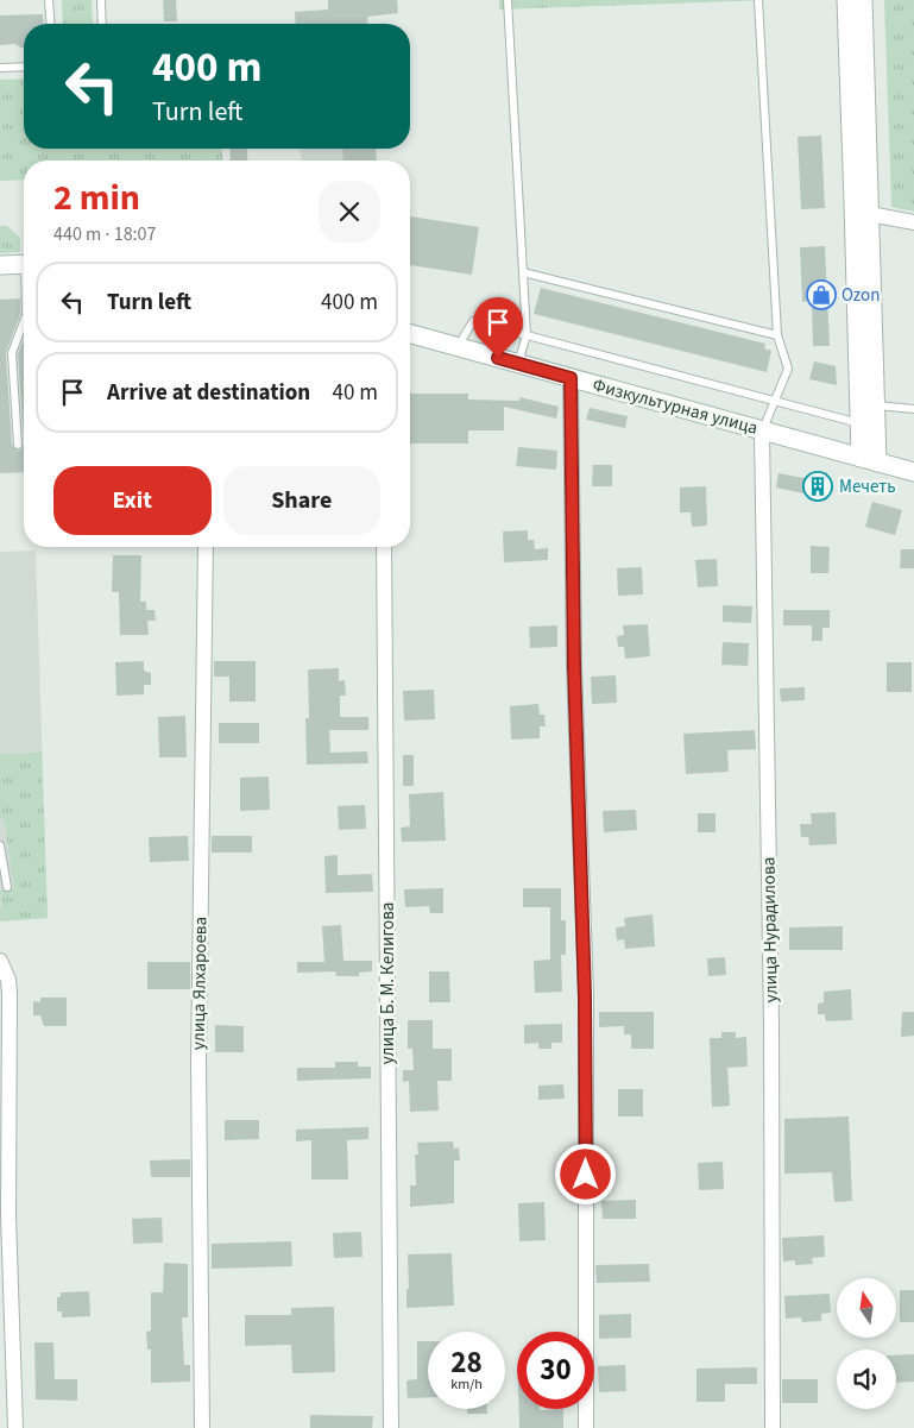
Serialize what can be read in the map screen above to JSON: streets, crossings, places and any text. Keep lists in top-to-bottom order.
{
  "streets": {
    "street": [
      "Физкультурная улица",
      "улица Нурадилова",
      "улица Ялхароева",
      "улица Б. М. Келигова"
    ]
  },
  "crossings": [
    ["Физкультурная улица", "улица Нурадилова"]
  ],
  "places": {
    "shop": ["Ozon"],
    "building": ["Мечеть"]
  },
  "north": "top",
  "page": {
    "turn": ["400 m", "Turn left"],
    "heading": ["2 min", "440 m · 18:07"],
    "list": [
      {
        "name": "Turn left",
        "value": "400 m"
      },
      {
        "name": "Arrive at destination",
        "value": "40 m"
      }
    ],
    "buttons": ["Exit", "Share"],
    "speed": "28 km/h",
    "limit": "30"
  }
}
